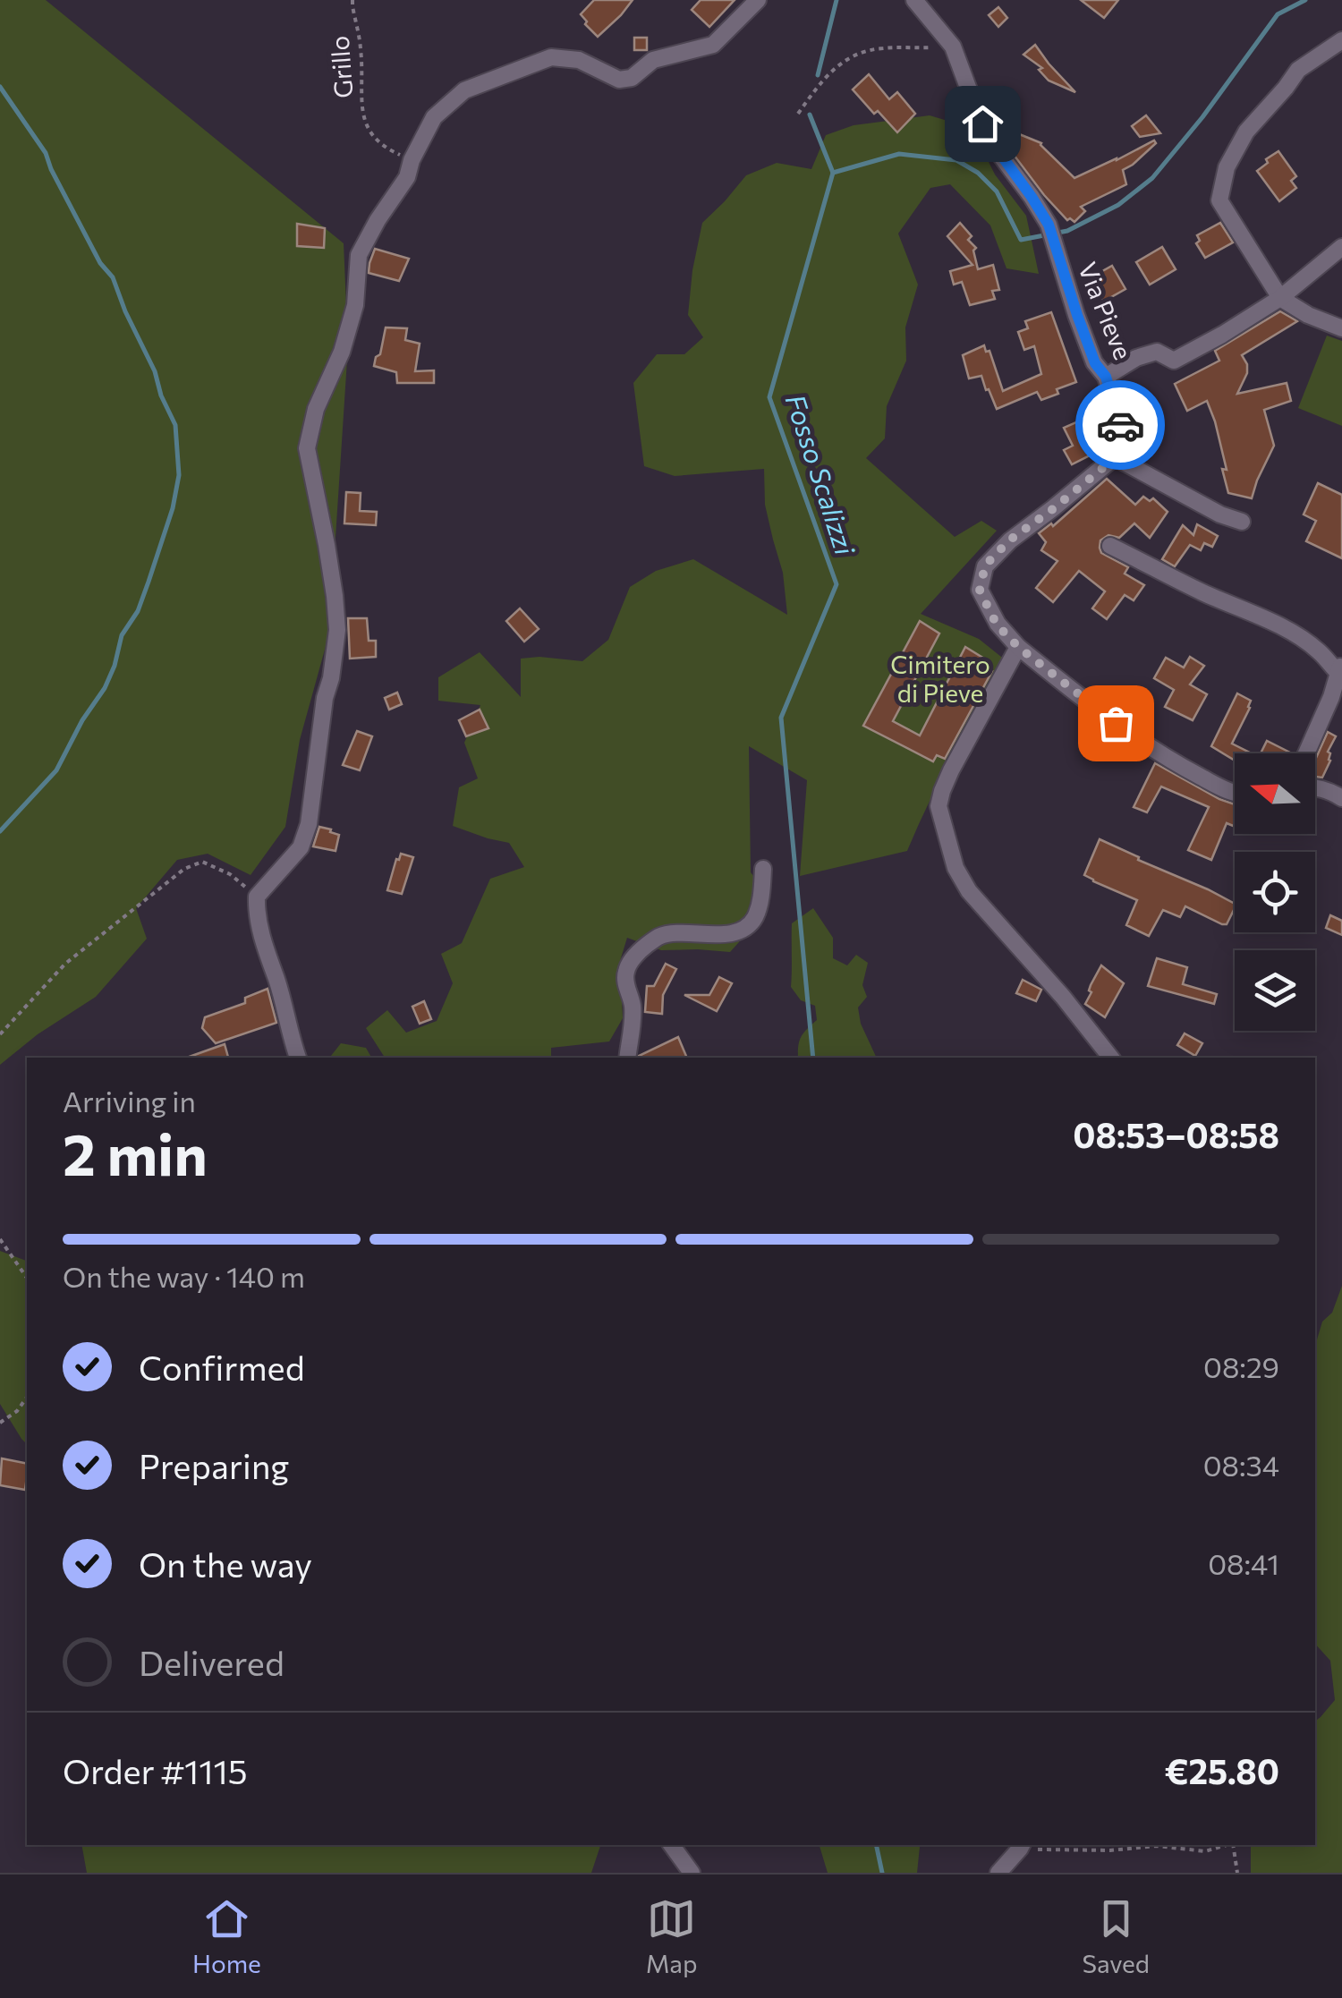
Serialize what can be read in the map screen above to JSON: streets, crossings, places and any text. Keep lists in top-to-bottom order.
{
  "streets": {
    "street": ["Via Pieve"],
    "path": ["Grillo"]
  },
  "water": ["Fosso Scalizzi"],
  "parks": ["Cimitero di Pieve"],
  "north": "left",
  "page": {
    "heading": ["2 min", "Arriving in", "08:53–08:58"],
    "panel": ["Order #1115", "€25.80"],
    "bar": "On the way · 140 m",
    "list": [
      ["Confirmed", "08:29"],
      ["Preparing", "08:34"],
      ["On the way", "08:41"],
      "Delivered"
    ],
    "tabs": ["Home", "Map", "Saved"]
  }
}
